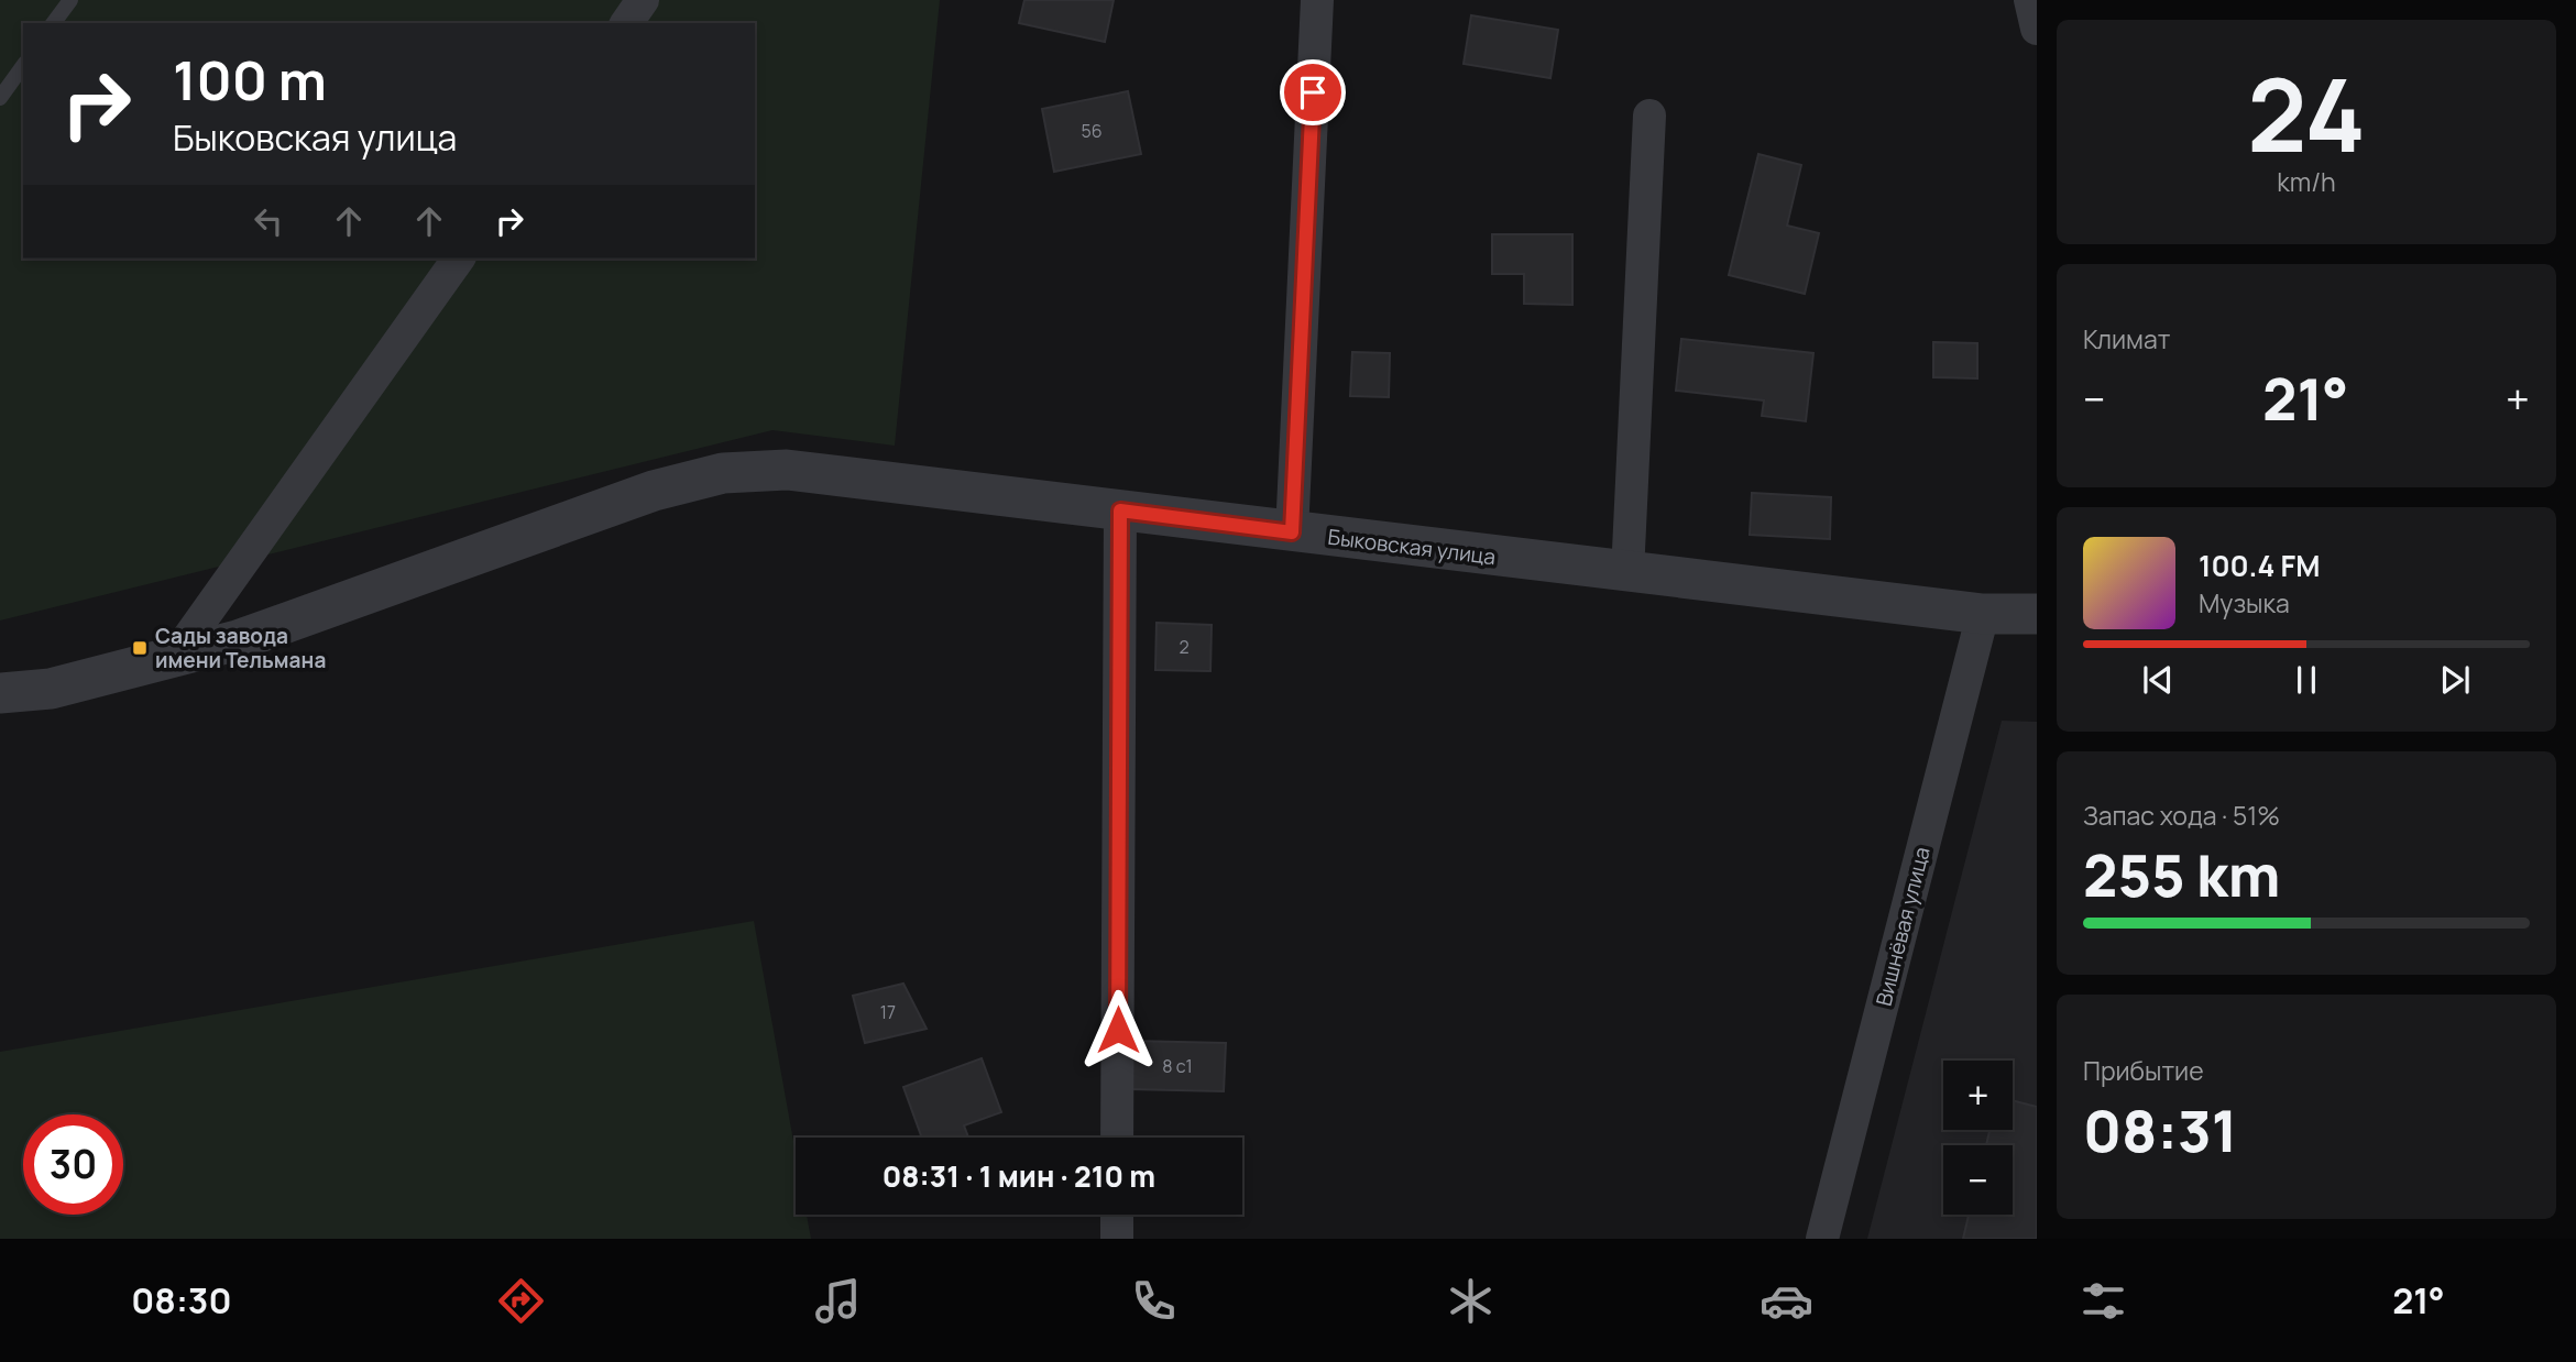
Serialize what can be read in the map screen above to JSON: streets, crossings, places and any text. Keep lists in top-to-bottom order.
{
  "streets": {
    "street": ["Быковская улица", "Вишнёвая улица"]
  },
  "crossings": [
    ["Быковская улица", "Вишнёвая улица"]
  ],
  "places": {
    "transit": ["Сады завода имени Тельмана"]
  },
  "house_numbers": [
    "56",
    "2",
    "17",
    "8 с1"
  ],
  "page": {
    "tile": [
      ["24", "km/h"],
      "Климат",
      ["Запас хода · 51%", "255 km"],
      ["Прибытие", "08:31"]
    ],
    "turn": ["100 m", "Быковская улица"],
    "heat": ["−", "21°", "+"],
    "song": ["100.4 FM", "Музыка"],
    "map_buttons": ["+", "−"],
    "limit": "30",
    "trip": "08:31 · 1 мин · 210 m",
    "tabs": ["08:30", "21°"]
  }
}
